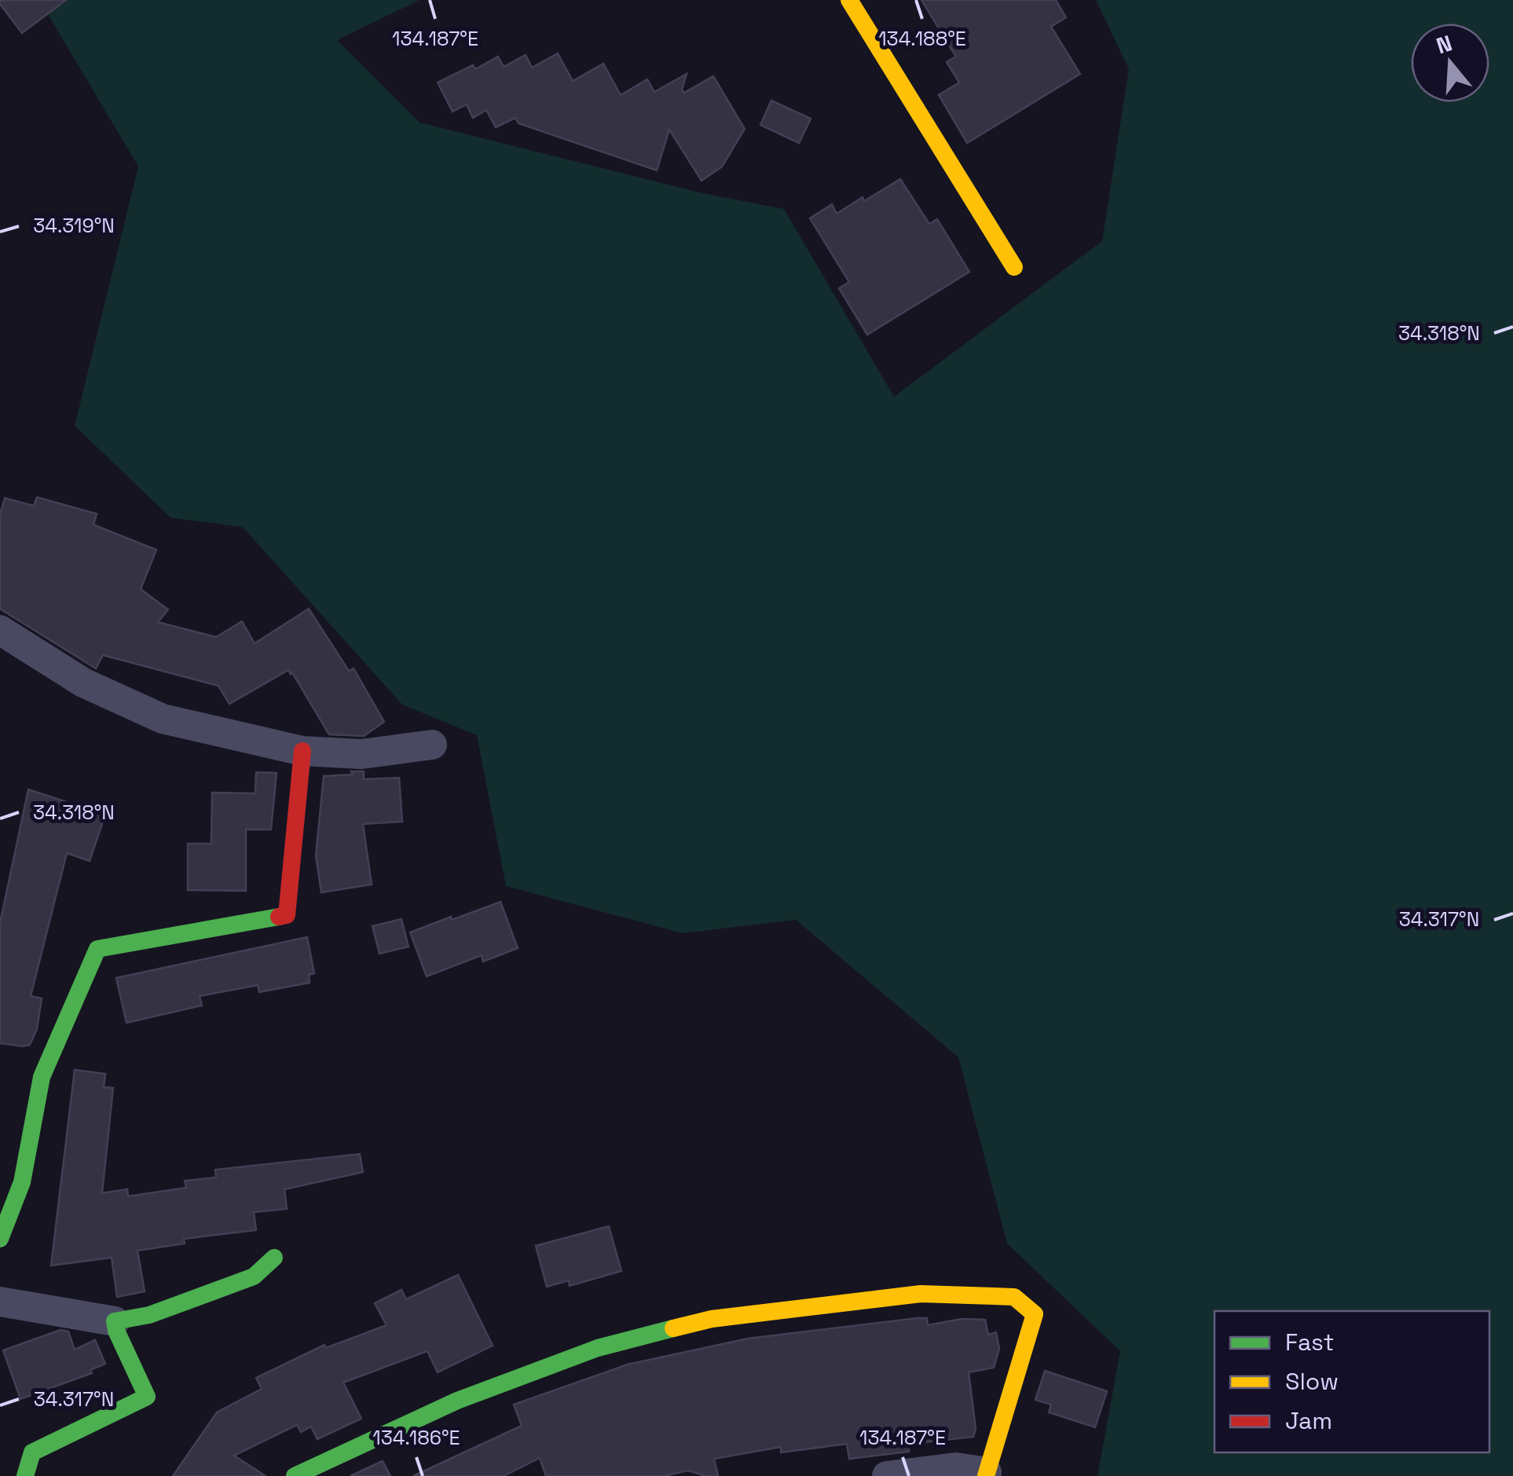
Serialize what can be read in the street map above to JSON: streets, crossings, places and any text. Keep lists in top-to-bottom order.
{
  "legend": ["Fast", "Slow", "Jam"],
  "north": "top",
  "coordinates": [
    "134.187°E",
    "134.188°E",
    "34.319°N",
    "34.318°N",
    "34.317°N",
    "134.186°E"
  ]
}
